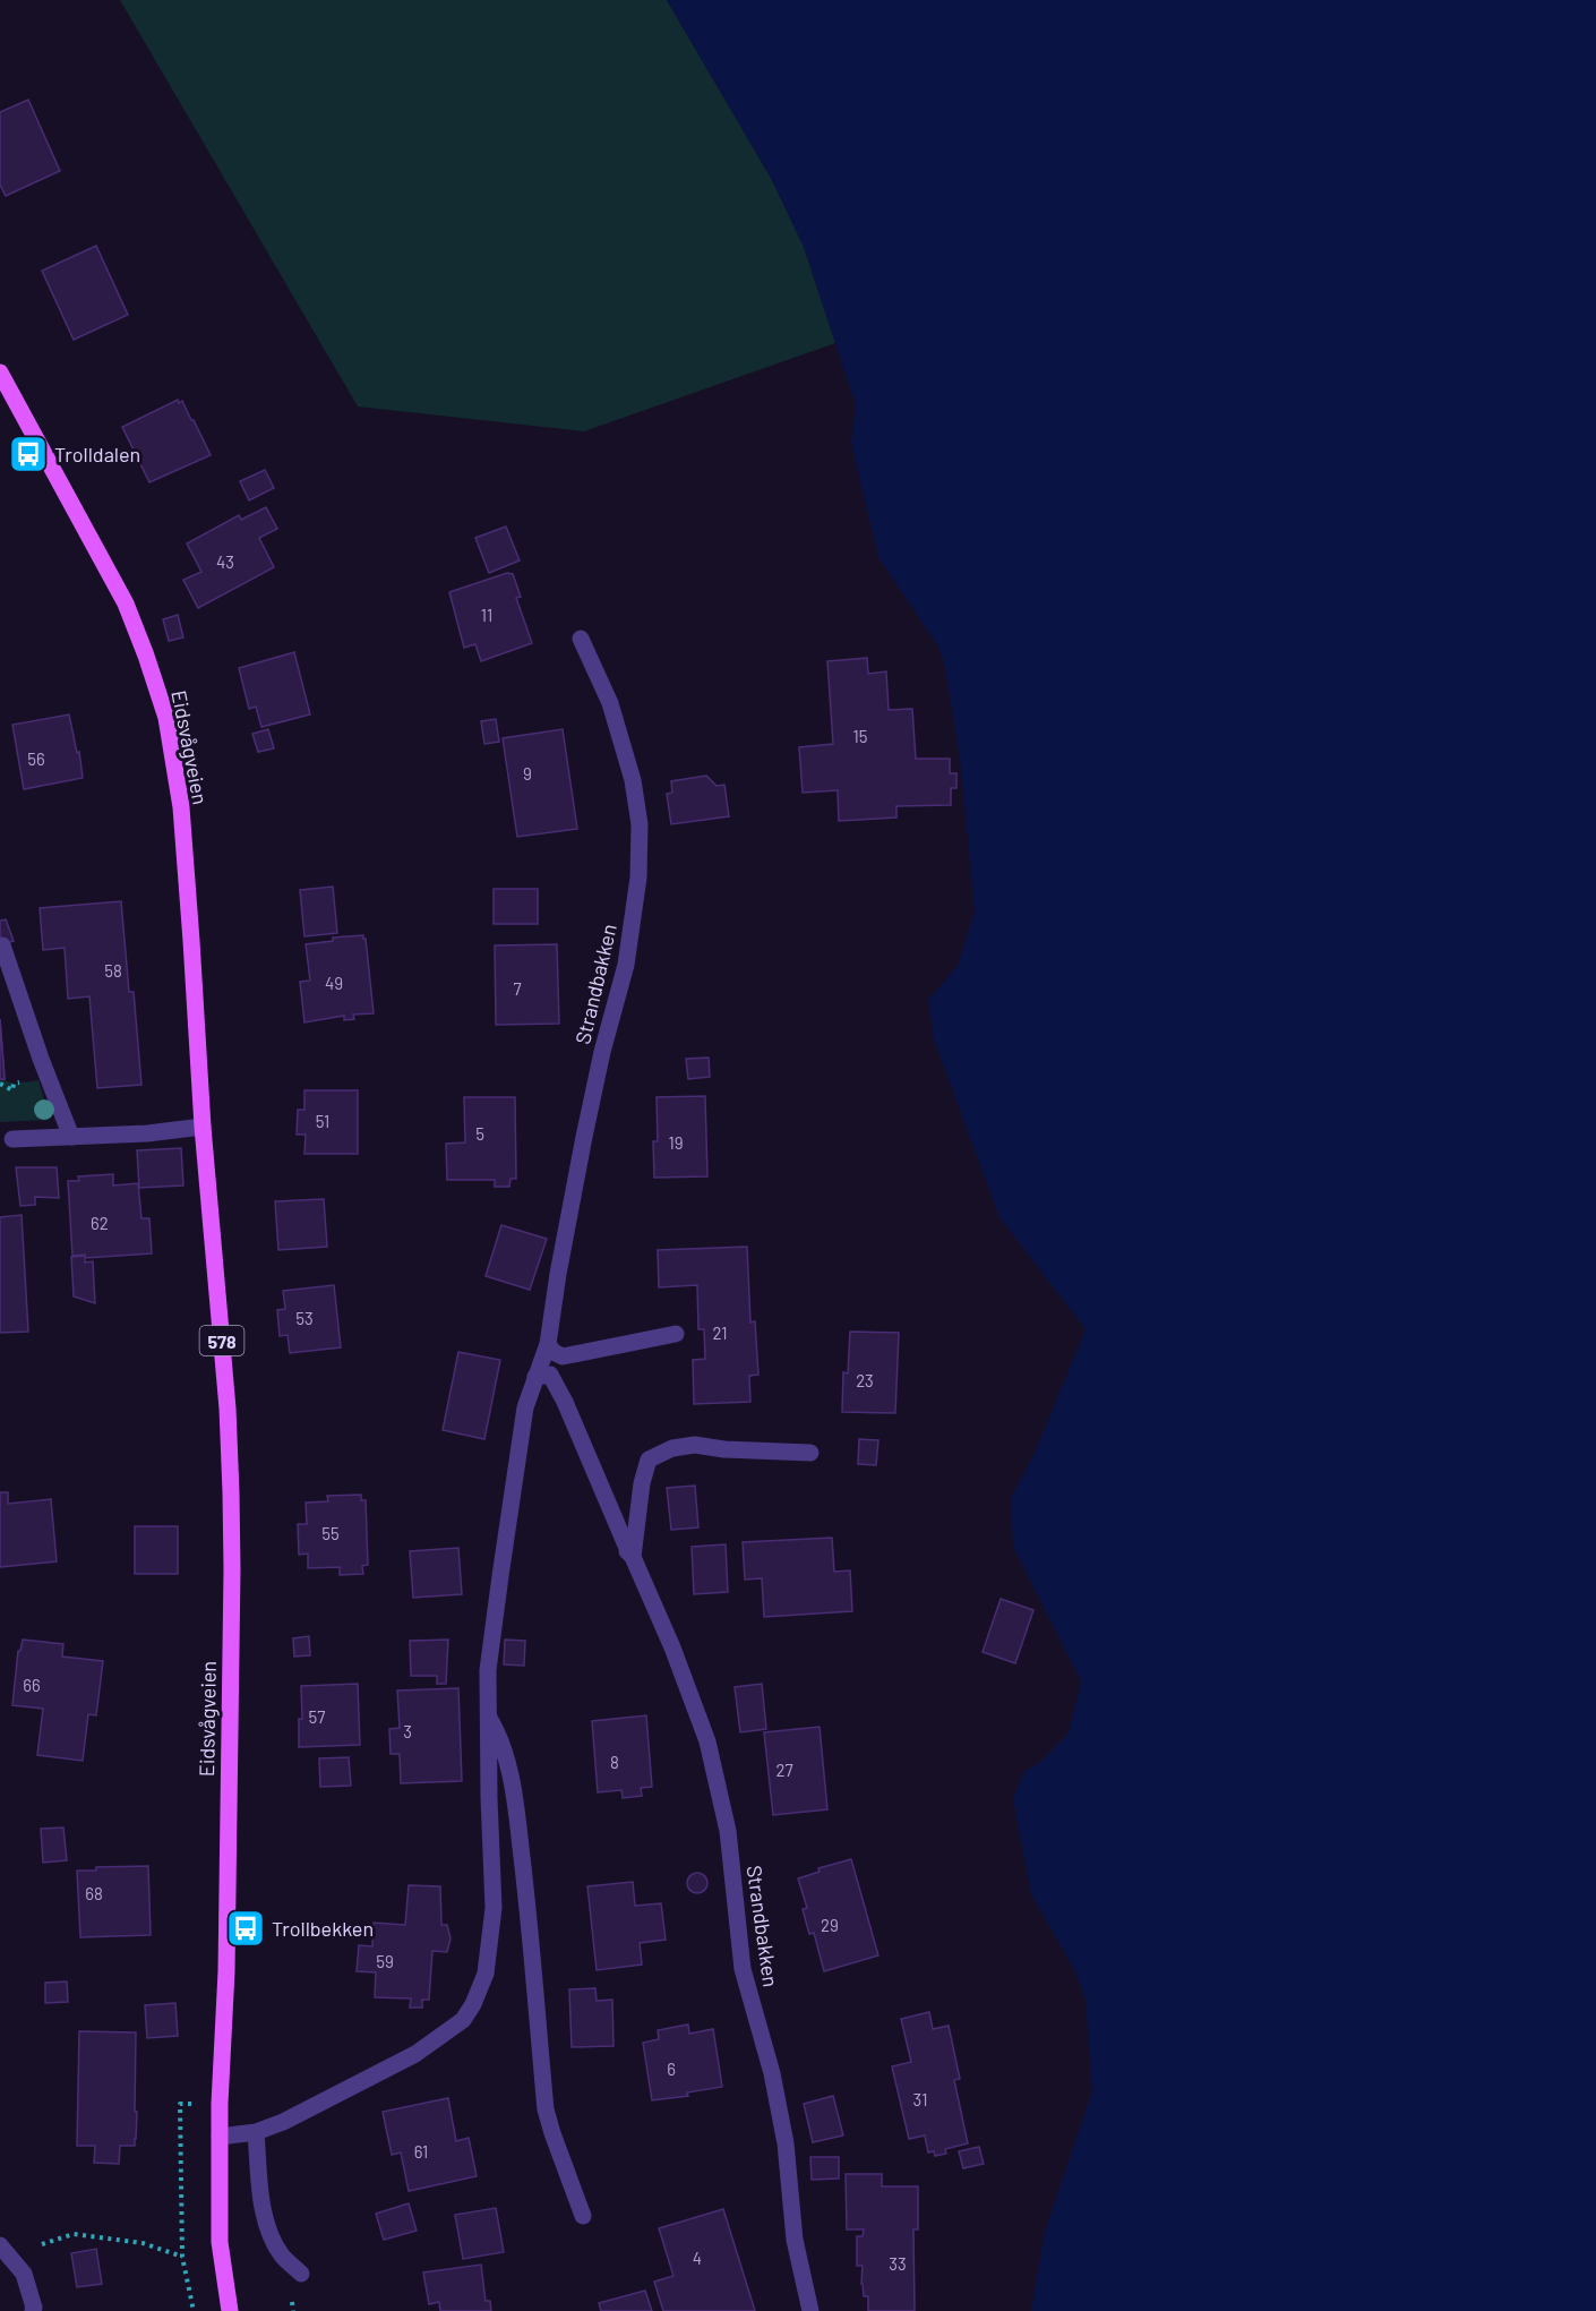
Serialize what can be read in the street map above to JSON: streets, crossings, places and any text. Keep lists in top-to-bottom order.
{
  "streets": {
    "main road": ["Eidsvågveien", "578"],
    "street": ["Strandbakken"]
  },
  "crossings": [
    ["Eidsvågveien", "Strandbakken"]
  ],
  "places": {
    "bus stop": ["Trolldalen", "Trollbekken"]
  },
  "house_numbers": [
    "43",
    "11",
    "15",
    "56",
    "9",
    "58",
    "49",
    "7",
    "51",
    "5",
    "19",
    "62",
    "53",
    "21",
    "23",
    "55",
    "66",
    "57",
    "3",
    "8",
    "27",
    "68",
    "29",
    "59",
    "6",
    "31",
    "61",
    "4",
    "33"
  ]
}
